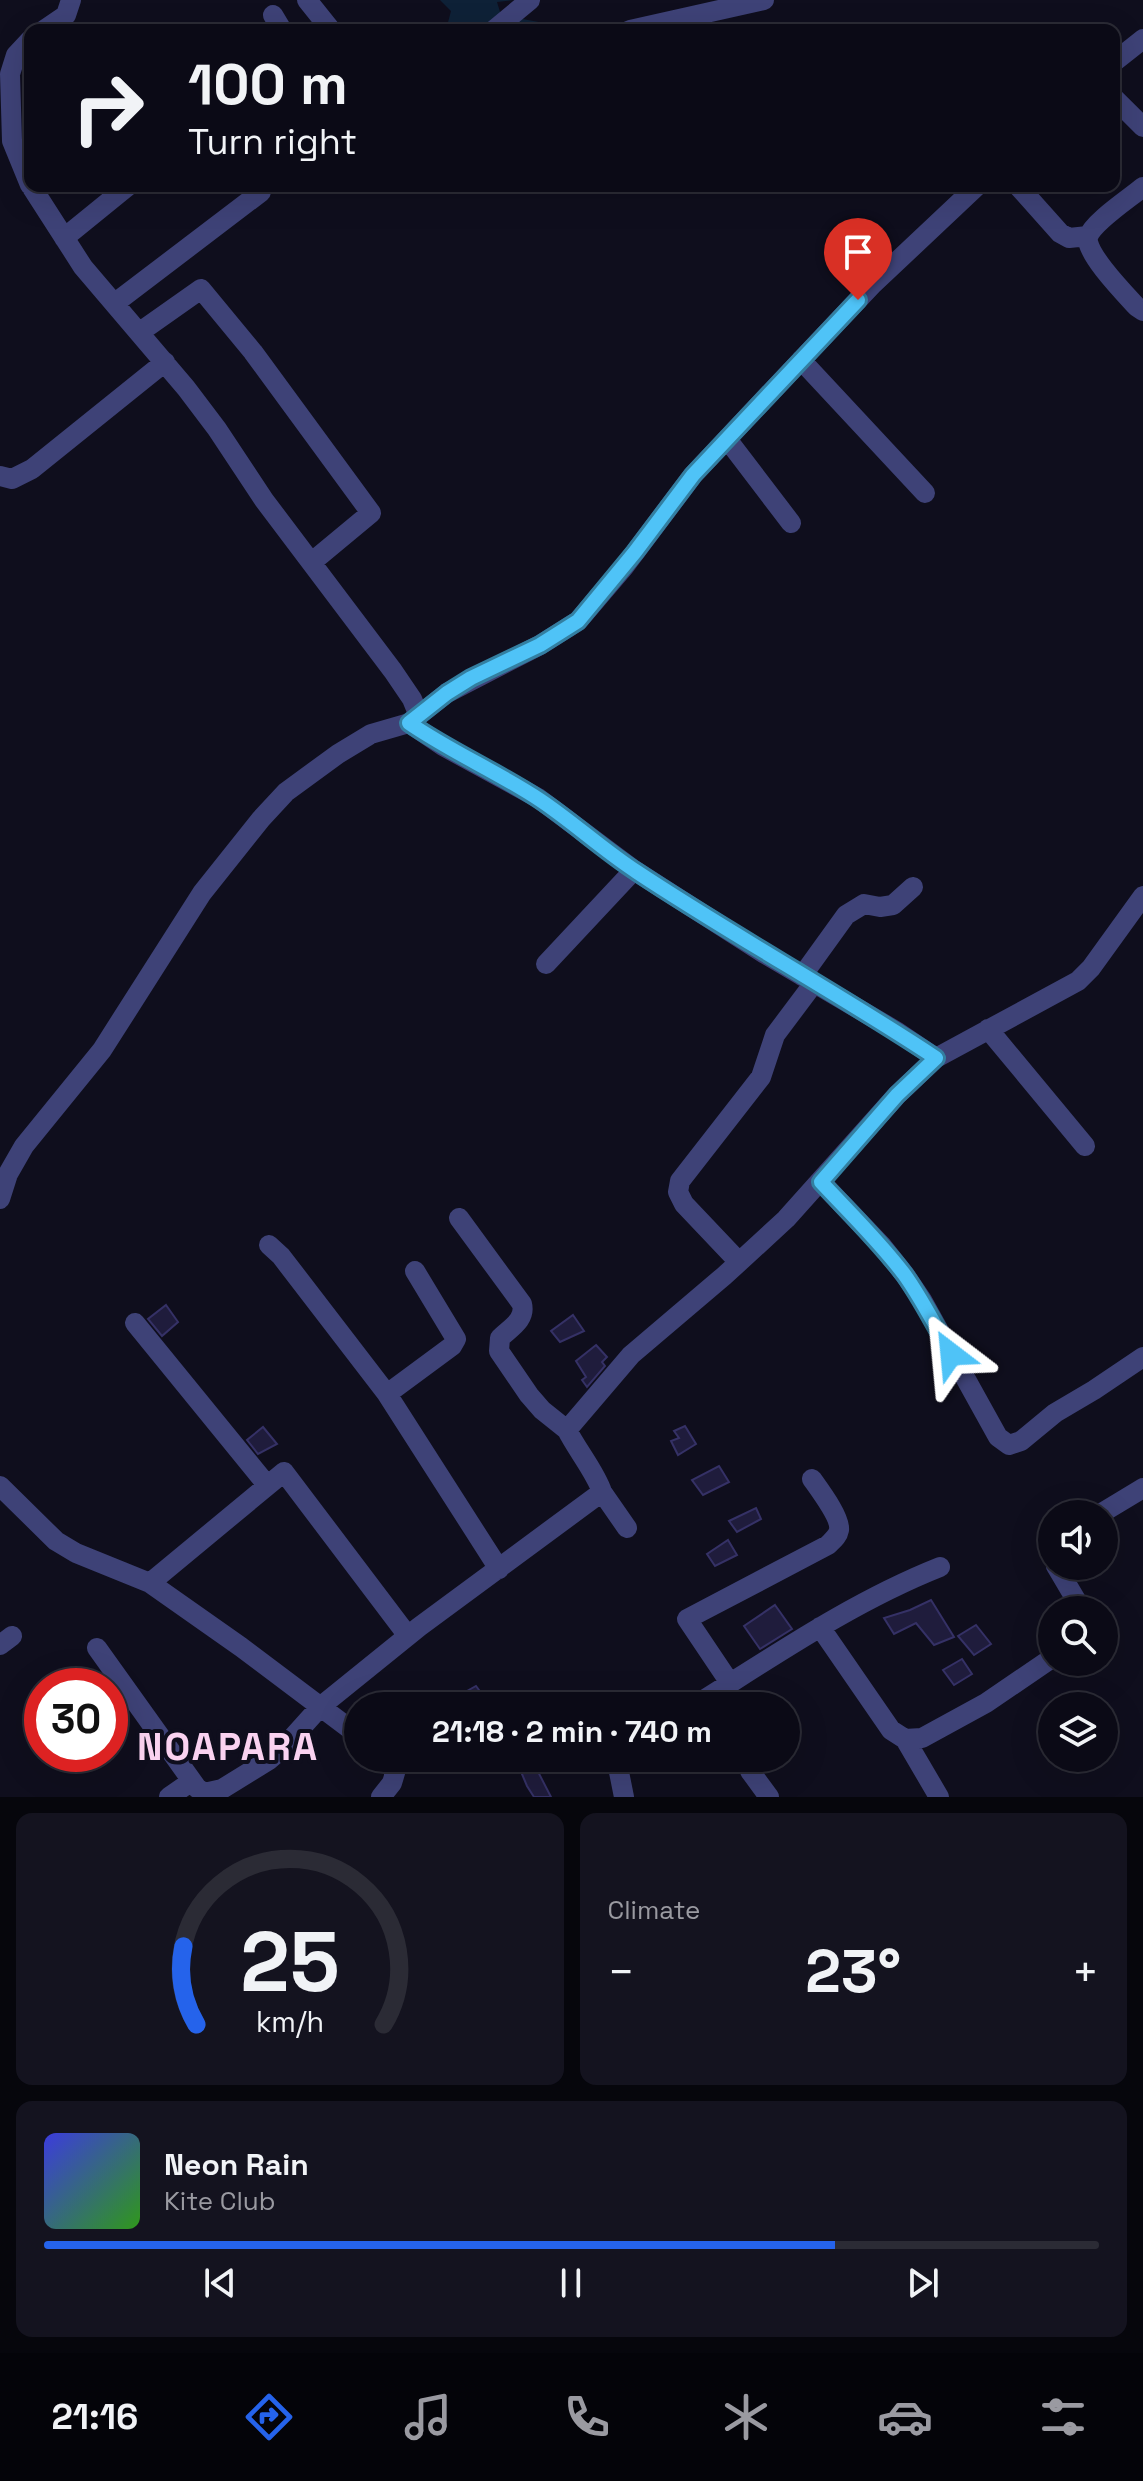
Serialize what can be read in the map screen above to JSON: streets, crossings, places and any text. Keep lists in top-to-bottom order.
{
  "districts": ["NOAPARA"],
  "page": {
    "turn": ["100 m", "Turn right"],
    "limit": "30",
    "trip": "21:18 · 2 min · 740 m",
    "tile": "Climate",
    "heat": ["−", "23°", "+"],
    "song": ["Neon Rain", "Kite Club"],
    "tabs": "21:16",
    "gauge": ["25", "km/h"]
  }
}
